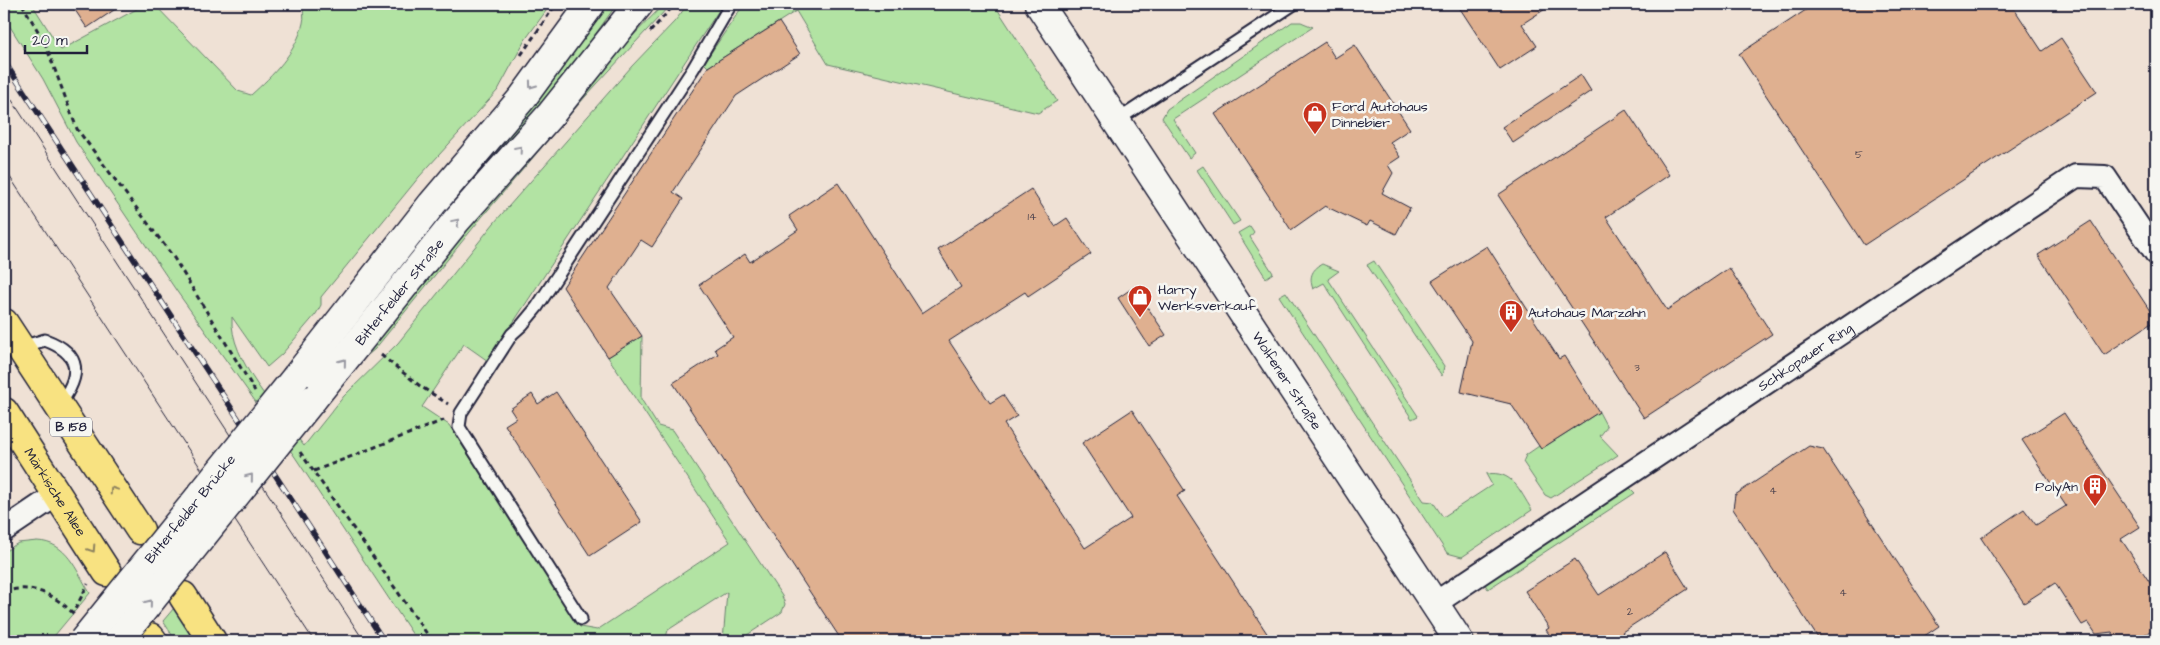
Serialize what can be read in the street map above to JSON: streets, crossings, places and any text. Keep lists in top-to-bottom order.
{
  "streets": {
    "main road": [
      "Bitterfelder Straße",
      "Wolfener Straße",
      "B 158",
      "Märkische Allee",
      "Bitterfelder Brücke"
    ],
    "street": ["Schkopauer Ring"]
  },
  "crossings": [
    ["Bitterfelder Straße", "Bitterfelder Brücke"],
    ["Schkopauer Ring", "Wolfener Straße"]
  ],
  "places": {
    "shop": ["Ford Autohaus Dinnebier", "Harry Werksverkauf"],
    "building": ["Autohaus Marzahn", "PolyAn"]
  },
  "house_numbers": [
    "5",
    "14",
    "3",
    "4",
    "4",
    "2"
  ],
  "scale_bar": "20 m"
}
